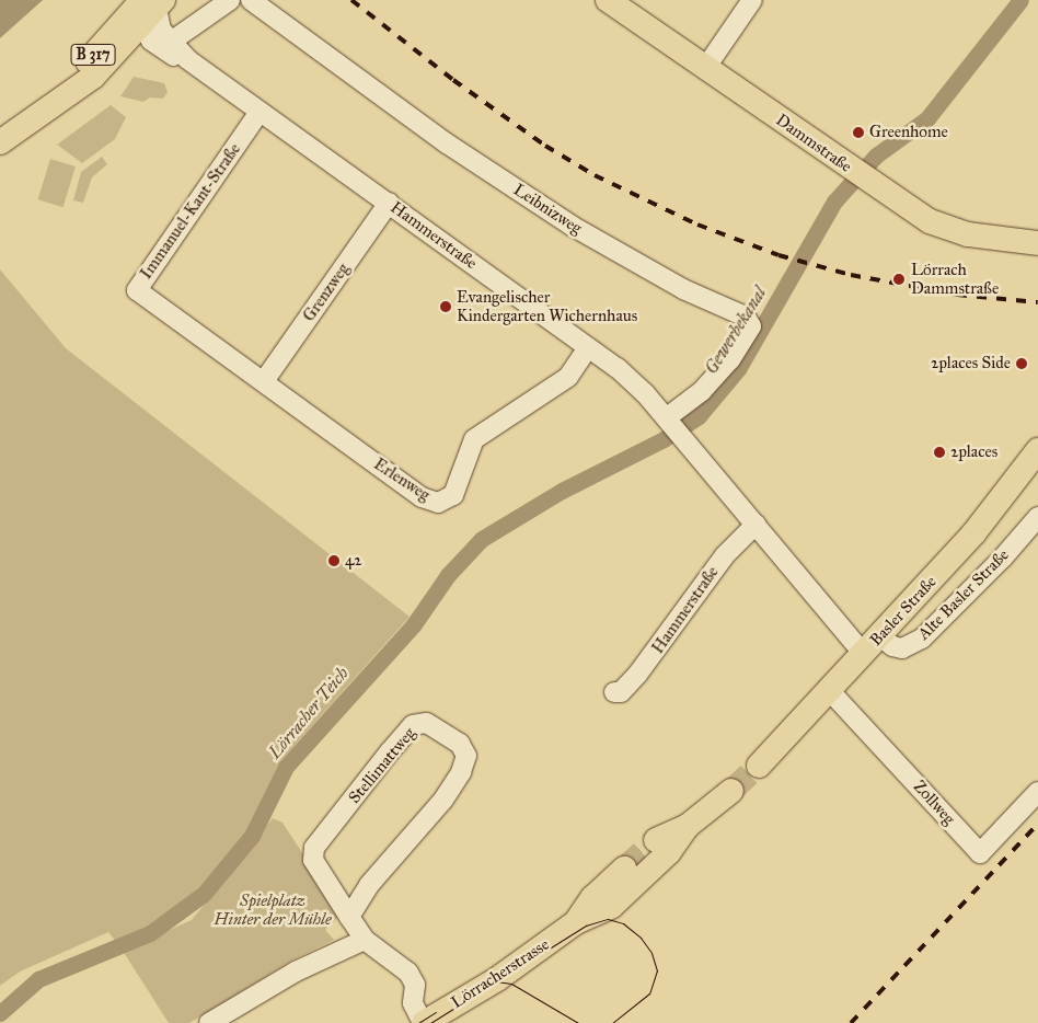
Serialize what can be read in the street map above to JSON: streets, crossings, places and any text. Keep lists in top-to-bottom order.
{
  "streets": {
    "main road": [
      "B 317",
      "Dammstraße",
      "Basler Straße",
      "Lörracherstrasse"
    ],
    "street": [
      "Leibnizweg",
      "Immanuel-Kant-Straße",
      "Hammerstraße",
      "Grenzweg",
      "Erlenweg",
      "Alte Basler Straße",
      "Stellimattweg",
      "Zollweg"
    ]
  },
  "crossings": [
    ["B 317", "Hammerstraße"],
    ["Leibnizweg", "Hammerstraße"],
    ["Immanuel-Kant-Straße", "Hammerstraße"],
    ["Immanuel-Kant-Straße", "Grenzweg"],
    ["Immanuel-Kant-Straße", "Erlenweg"],
    ["Hammerstraße", "Grenzweg"],
    ["Hammerstraße", "Erlenweg"],
    ["Hammerstraße", "Basler Straße"],
    ["Grenzweg", "Erlenweg"],
    ["Alte Basler Straße", "Basler Straße"],
    ["Basler Straße", "Zollweg"],
    ["Stellimattweg", "Lörracherstrasse"]
  ],
  "water": ["Gewerbekanal", "Lörracher Teich"],
  "parks": ["Spielplatz Hinter der Mühle"],
  "places": [
    "Greenhome",
    "Lörrach Dammstraße",
    "Evangelischer Kindergarten Wichernhaus",
    "2places Side",
    "2places",
    "42"
  ]
}
